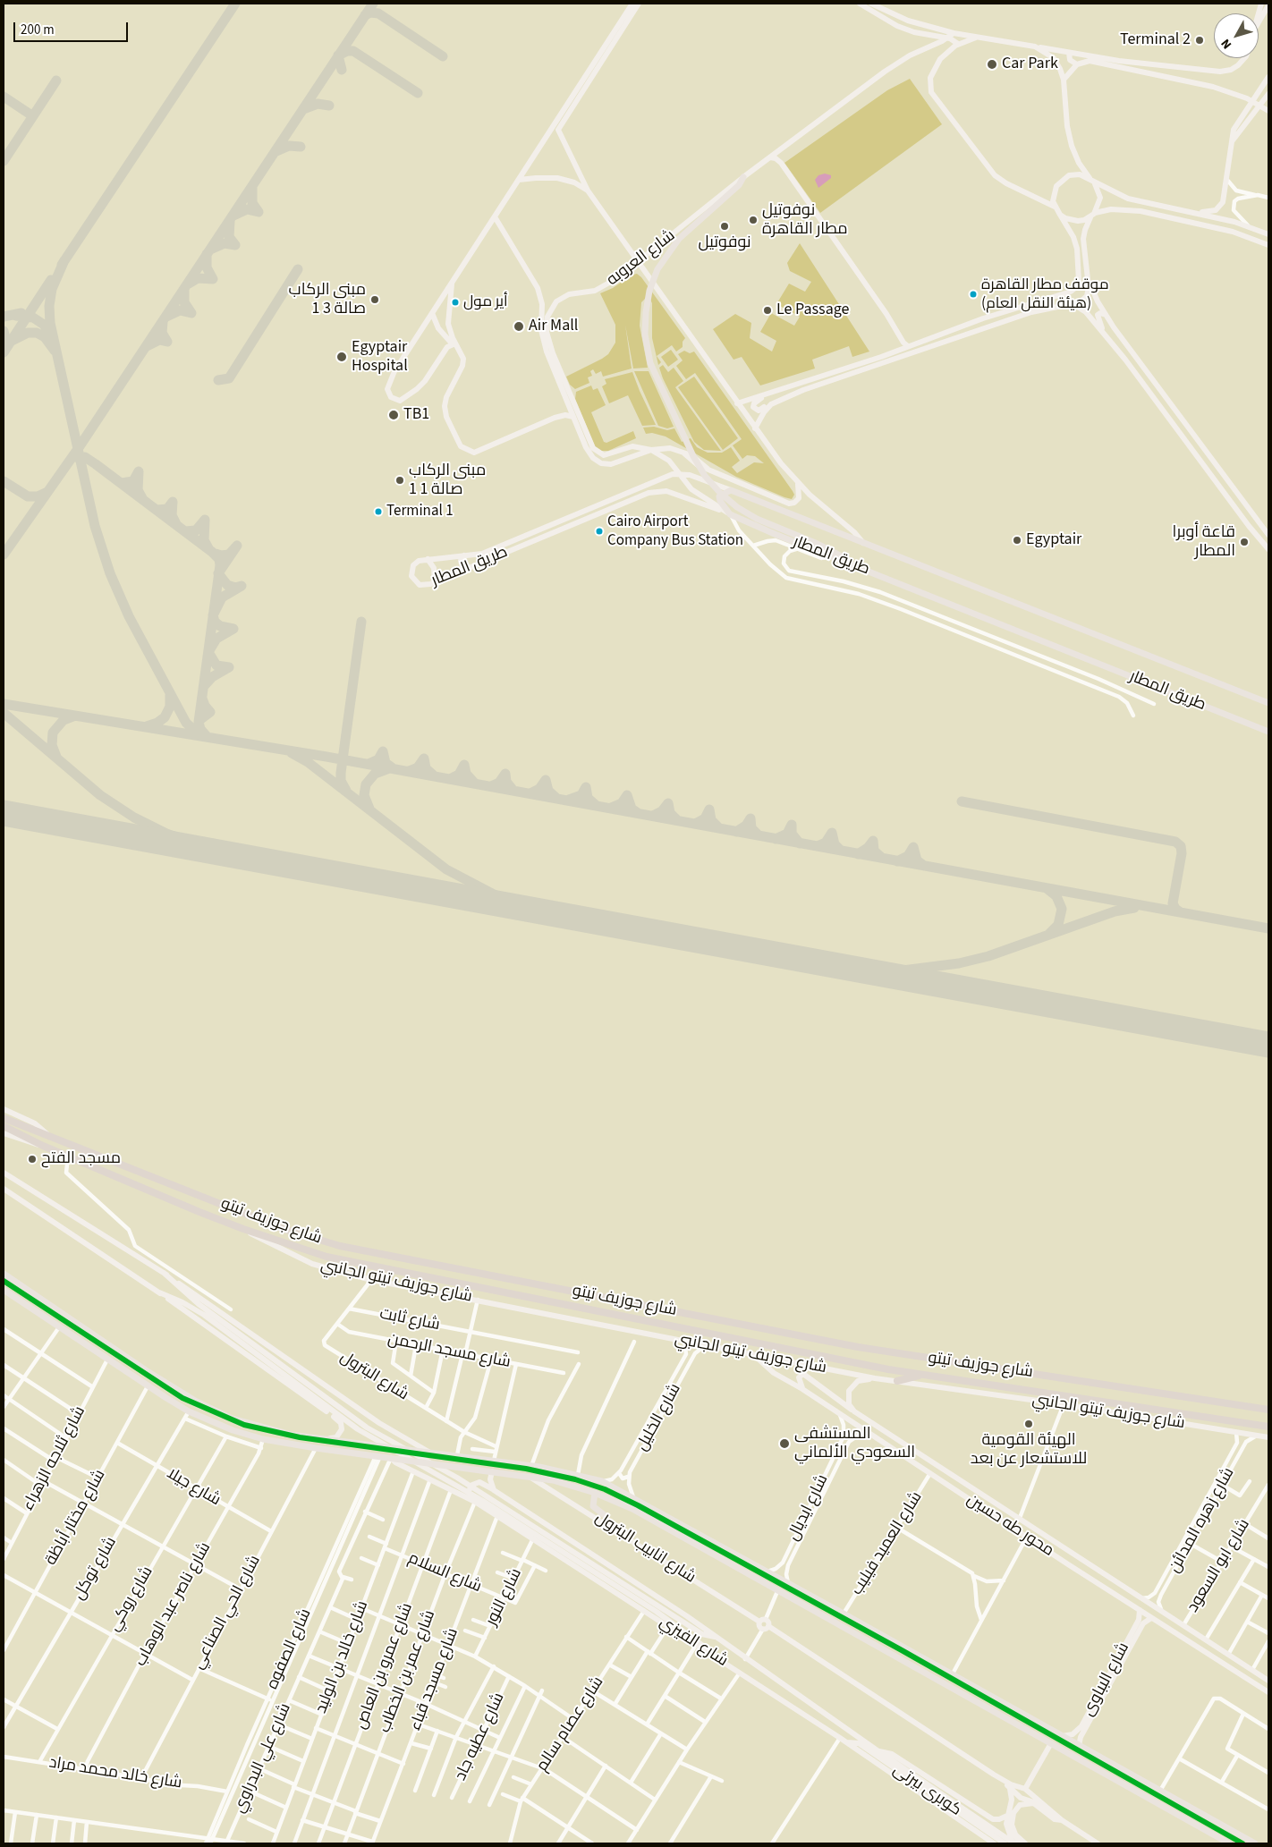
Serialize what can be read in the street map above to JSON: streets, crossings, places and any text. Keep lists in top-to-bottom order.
{
  "streets": {
    "highway": ["شارع جوزيف تيتو"],
    "main road": [
      "شارع العروبه",
      "طريق المطار",
      "شارع جوزيف تيتو الجانبي",
      "محور طه حسين",
      "شارع انابيب البترول",
      "شارع الفيزي",
      "شارع البباوى",
      "كوبرى بيرتى"
    ],
    "street": [
      "شارع ثابت",
      "شارع مسجد الرحمن",
      "شارع البترول",
      "شارع الخليل",
      "شارع ثلاجه الزهراء",
      "شارع جيلا",
      "شارع ايديال",
      "شارع مختار أباظة",
      "شارع زهره المدائن",
      "شارع العميد فيليب",
      "شارع ابو السعود",
      "شارع توكل",
      "شارع السلام",
      "شارع النور",
      "شارع روكي",
      "شارع ناصر عبد الوهاب",
      "شارع الحي الصناعي",
      "شارع الصفوه",
      "شارع خالد بن الوليد",
      "شارع عمرو بن العاص",
      "شارع عمر بن الخطاب",
      "شارع مسجد قباء",
      "شارع عصام سالم",
      "شارع عطيه جاد",
      "شارع علي البدراوي",
      "شارع خالد محمد مراد"
    ]
  },
  "crossings": [
    ["شارع العروبه", "طريق المطار"],
    ["شارع جوزيف تيتو", "شارع جوزيف تيتو الجانبي"],
    ["شارع جوزيف تيتو الجانبي", "شارع البترول"],
    ["شارع جوزيف تيتو الجانبي", "شارع الخليل"],
    ["شارع جوزيف تيتو الجانبي", "شارع زهره المدائن"],
    ["شارع جوزيف تيتو الجانبي", "محور طه حسين"],
    ["شارع ثابت", "شارع البترول"],
    ["شارع مسجد الرحمن", "شارع البترول"],
    ["شارع جيلا", "شارع مختار أباظة"],
    ["شارع جيلا", "شارع توكل"],
    ["شارع جيلا", "شارع روكي"],
    ["شارع جيلا", "شارع ناصر عبد الوهاب"],
    ["شارع جيلا", "شارع الحي الصناعي"],
    ["شارع ايديال", "محور طه حسين"],
    ["شارع زهره المدائن", "محور طه حسين"],
    ["محور طه حسين", "شارع العميد فيليب"],
    ["محور طه حسين", "شارع ابو السعود"],
    ["محور طه حسين", "شارع البباوى"],
    ["شارع السلام", "شارع النور"],
    ["شارع السلام", "شارع خالد بن الوليد"],
    ["شارع السلام", "شارع عمرو بن العاص"],
    ["شارع السلام", "شارع عمر بن الخطاب"],
    ["شارع السلام", "شارع مسجد قباء"],
    ["شارع النور", "شارع الفيزي"],
    ["شارع روكي", "شارع خالد محمد مراد"],
    ["شارع ناصر عبد الوهاب", "شارع خالد محمد مراد"],
    ["شارع الحي الصناعي", "شارع خالد محمد مراد"],
    ["شارع الفيزي", "شارع خالد بن الوليد"],
    ["شارع الفيزي", "شارع عمرو بن العاص"],
    ["شارع الفيزي", "شارع عمر بن الخطاب"],
    ["شارع الفيزي", "شارع مسجد قباء"],
    ["شارع الفيزي", "شارع عصام سالم"],
    ["شارع الفيزي", "شارع علي البدراوي"],
    ["شارع الصفوه", "شارع خالد محمد مراد"]
  ],
  "places": [
    "Terminal 2",
    "Car Park",
    "نوفوتيل مطار القاهرة",
    "نوفوتيل",
    "موقف مطار القاهرة (هيئة النقل العام)",
    "مبنى الركاب 1 صالة 3",
    "أير مول",
    "Le Passage",
    "Air Mall",
    "Egyptair Hospital",
    "TB1",
    "مبنى الركاب 1 صالة 1",
    "Terminal 1",
    "Cairo Airport Company Bus Station",
    "Egyptair",
    "قاعة أوبرا المطار",
    "مسجد الفتح",
    "الهيئة القومية للاستشعار عن بعد",
    "المستشفى السعودي الألماني"
  ],
  "scale_bar": "200 m",
  "north": "bottom left"
}
